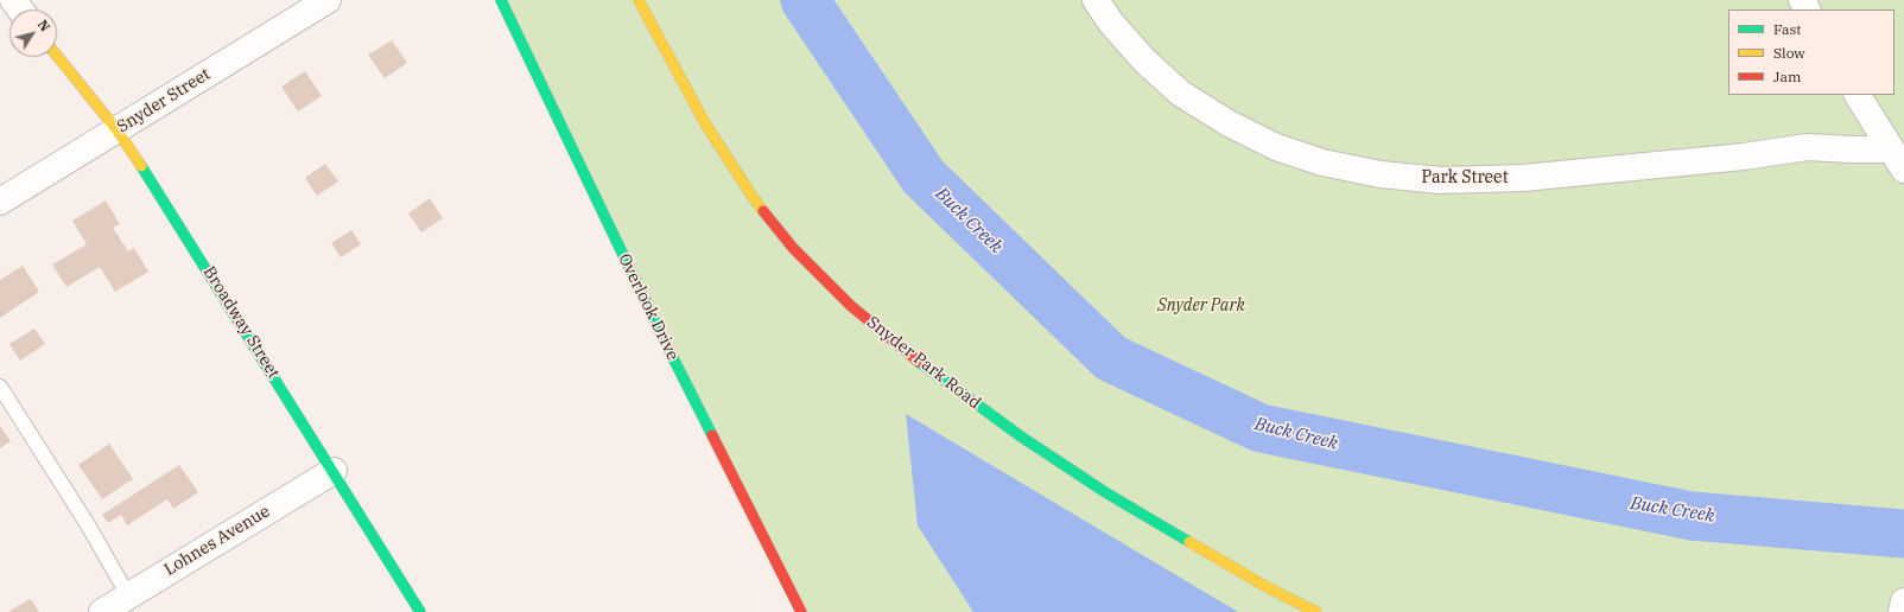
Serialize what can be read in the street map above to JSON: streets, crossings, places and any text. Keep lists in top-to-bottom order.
{
  "streets": {
    "street": [
      "Snyder Street",
      "Park Street",
      "Overlook Drive",
      "Broadway Street",
      "Snyder Park Road",
      "Lohnes Avenue"
    ]
  },
  "crossings": [
    ["Snyder Street", "Broadway Street"],
    ["Broadway Street", "Lohnes Avenue"]
  ],
  "water": ["Buck Creek"],
  "parks": ["Snyder Park"],
  "legend": ["Fast", "Slow", "Jam"],
  "north": "top right"
}
